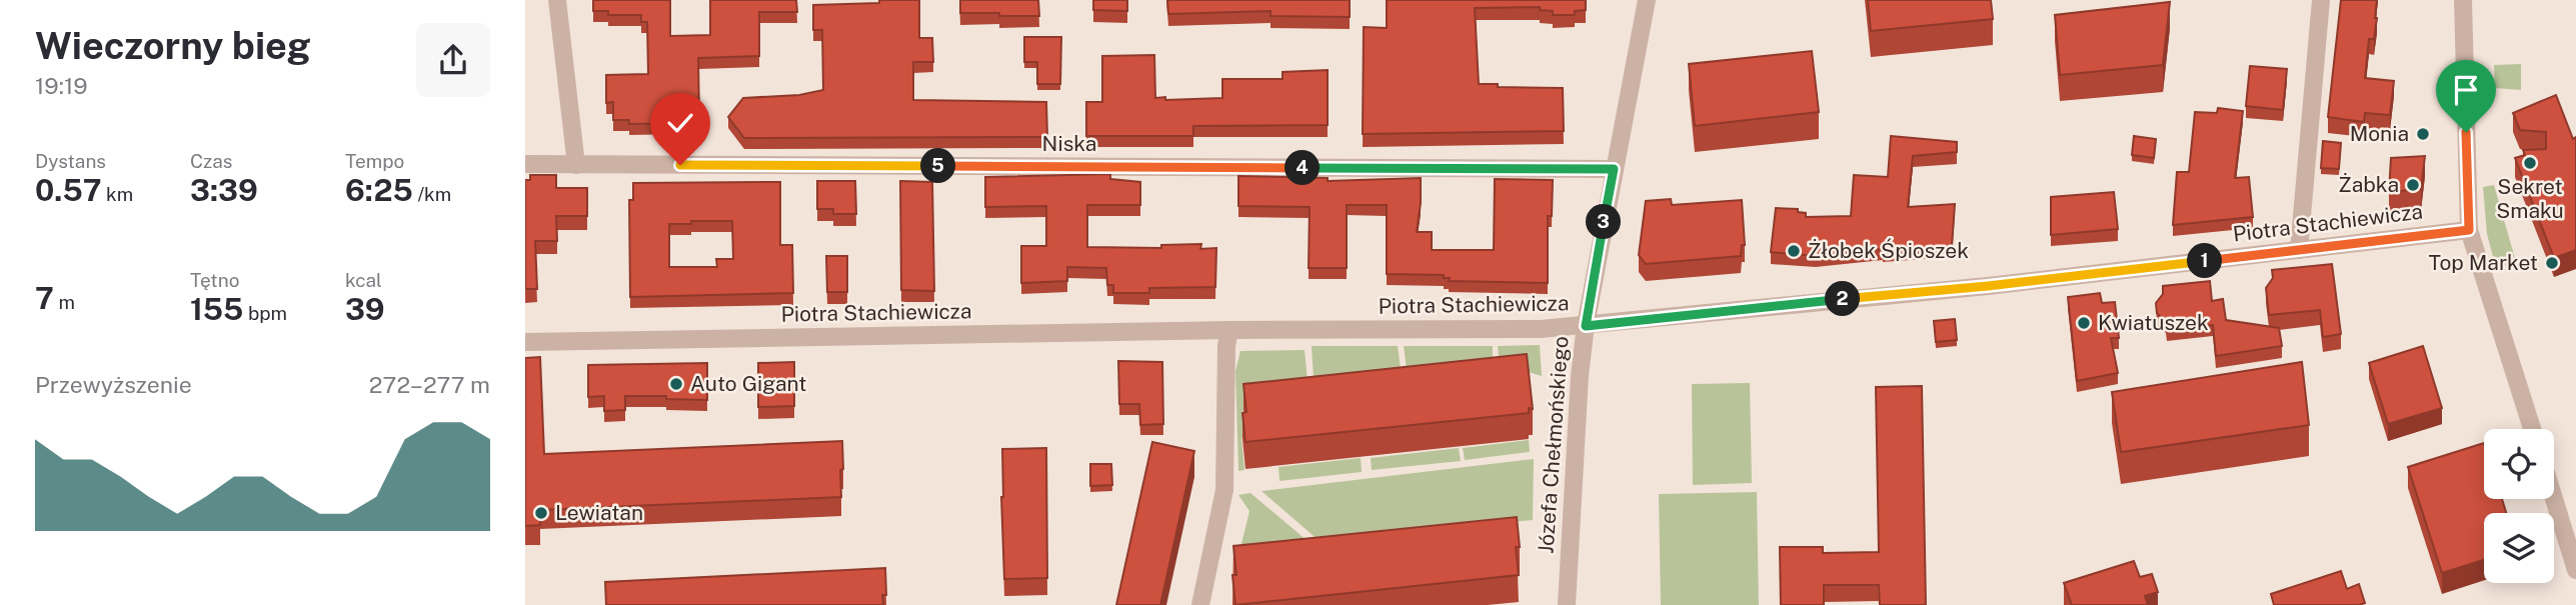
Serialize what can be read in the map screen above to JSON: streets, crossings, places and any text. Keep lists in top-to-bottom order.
{
  "streets": {
    "street": ["Niska", "Piotra Stachiewicza", "Józefa Chełmońskiego"]
  },
  "crossings": [
    ["Niska", "Józefa Chełmońskiego"],
    ["Piotra Stachiewicza", "Józefa Chełmońskiego"]
  ],
  "places": [
    "Monia",
    "Sekret Smaku",
    "Żabka",
    "Żłobek Śpioszek",
    "Top Market",
    "Kwiatuszek",
    "Auto Gigant",
    "Lewiatan"
  ],
  "page": {
    "heading": ["Wieczorny bieg", "19:19"],
    "stats": [
      ["Dystans", "0.57 km"],
      ["Czas", "3:39"],
      ["Tempo", "6:25 /km"],
      ["7 m"],
      ["Tętno", "155 bpm"],
      ["kcal", "39"]
    ],
    "pins": [
      "5",
      "4",
      "3",
      "1",
      "2"
    ],
    "chart": ["Przewyższenie", "272–277 m"]
  }
}
